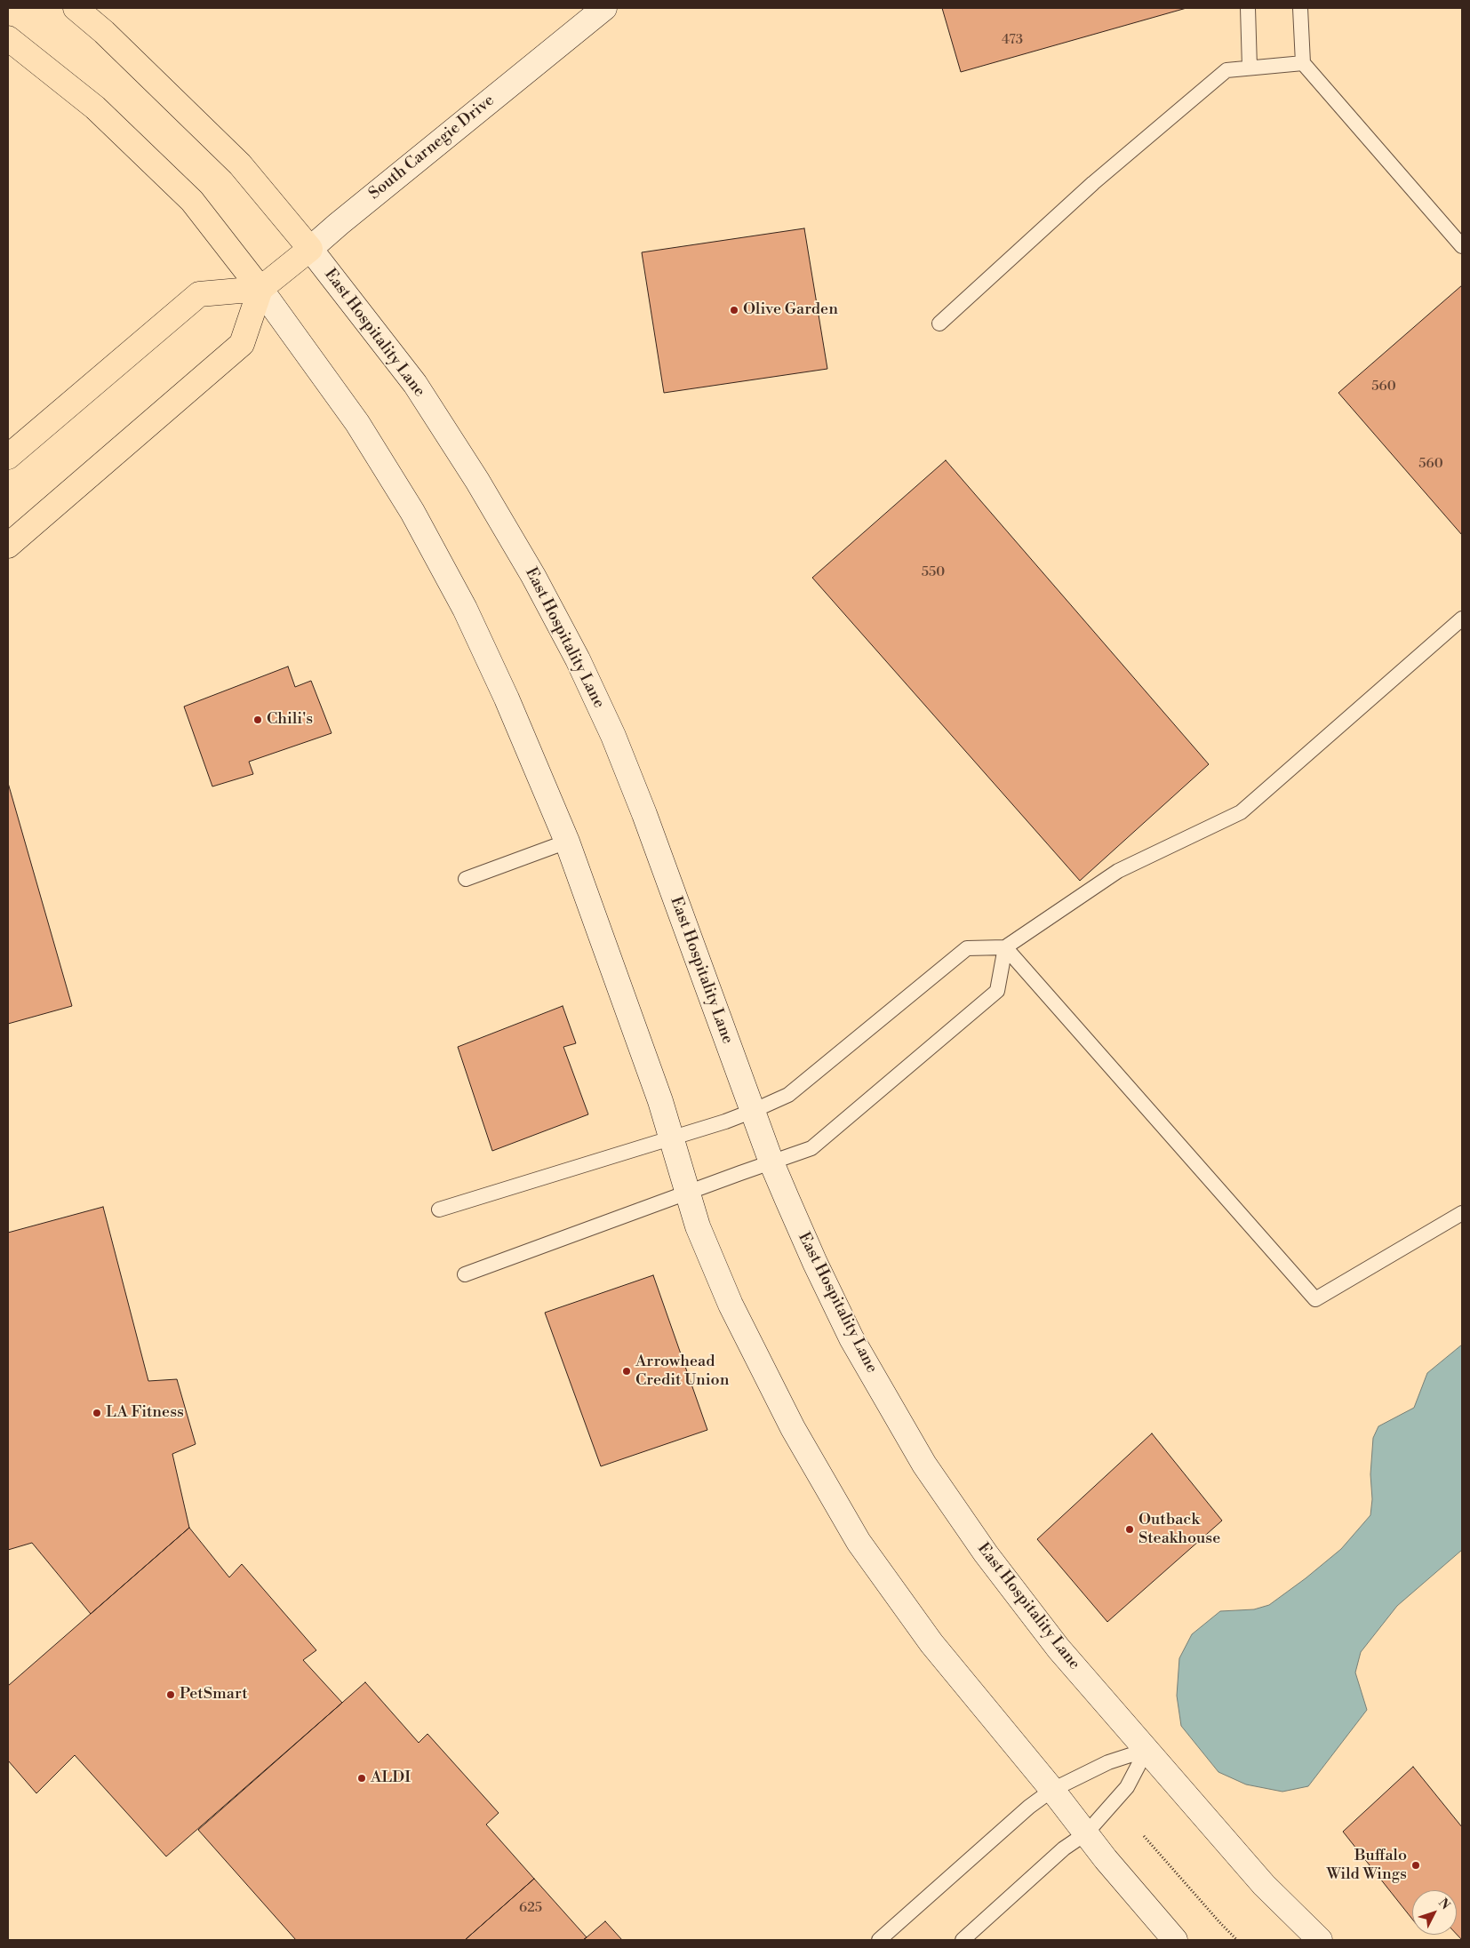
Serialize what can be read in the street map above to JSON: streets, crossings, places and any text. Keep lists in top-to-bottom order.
{
  "streets": {
    "main road": ["South Carnegie Drive", "East Hospitality Lane"]
  },
  "crossings": [
    ["South Carnegie Drive", "East Hospitality Lane"]
  ],
  "places": [
    "Olive Garden",
    "Chili's",
    "Arrowhead Credit Union",
    "LA Fitness",
    "Outback Steakhouse",
    "PetSmart",
    "ALDI",
    "Buffalo Wild Wings"
  ],
  "house_numbers": [
    "473",
    "560",
    "560",
    "550",
    "625"
  ],
  "north": "top right"
}
